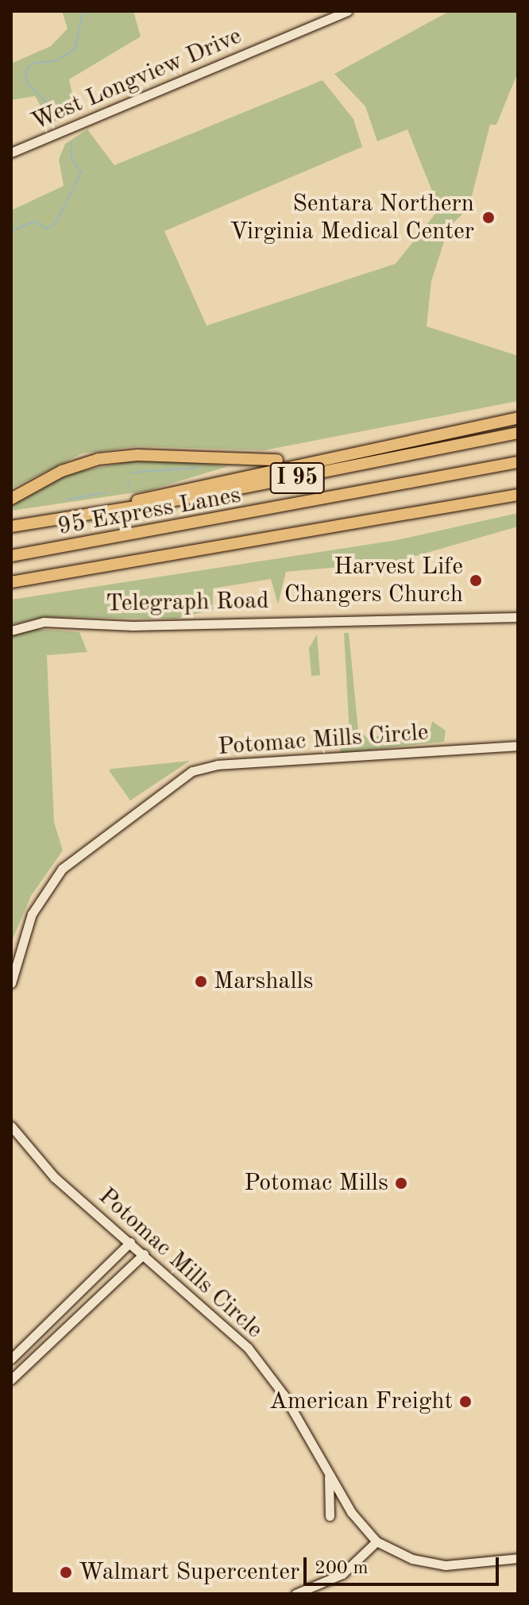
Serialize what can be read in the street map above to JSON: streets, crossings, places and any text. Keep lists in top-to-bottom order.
{
  "streets": {
    "highway": ["I 95", "95 Express Lanes"],
    "street": ["West Longview Drive", "Telegraph Road", "Potomac Mills Circle"]
  },
  "places": [
    "Sentara Northern Virginia Medical Center",
    "Harvest Life Changers Church",
    "Marshalls",
    "Potomac Mills",
    "American Freight",
    "Walmart Supercenter"
  ],
  "scale_bar": "200 m"
}
